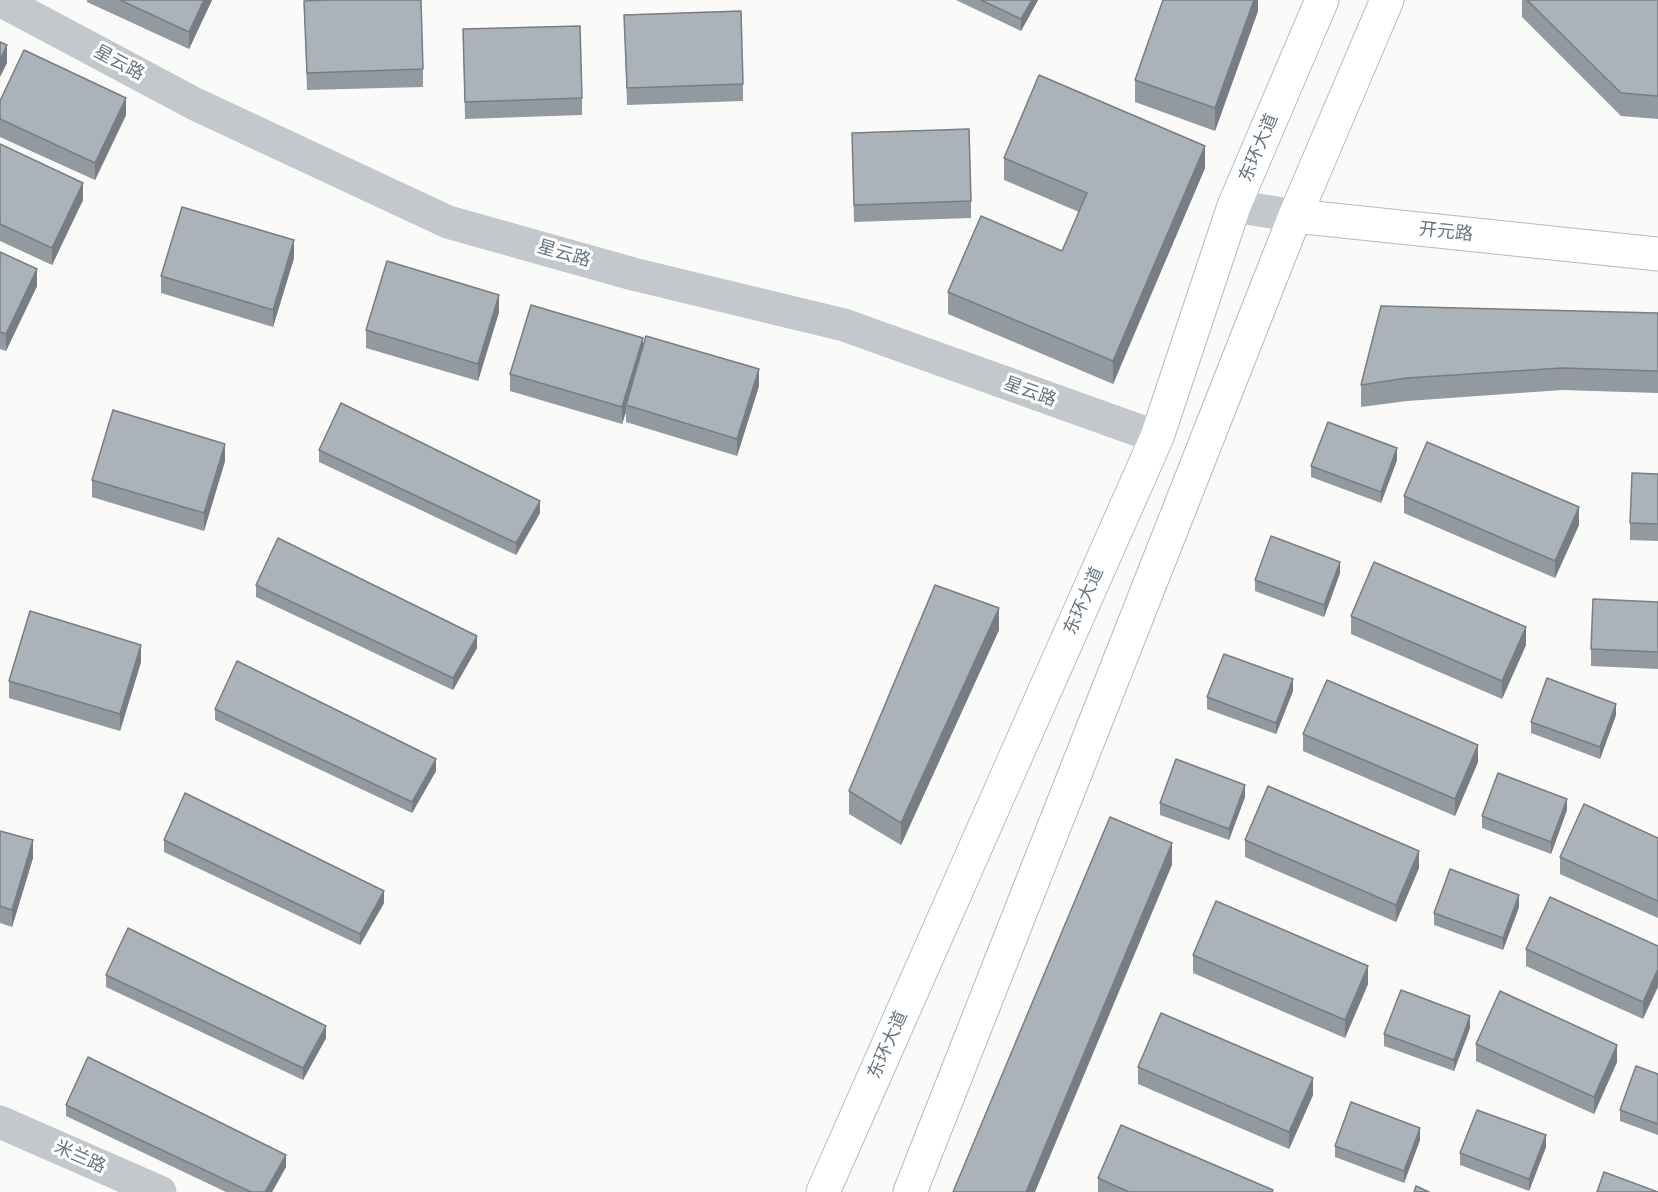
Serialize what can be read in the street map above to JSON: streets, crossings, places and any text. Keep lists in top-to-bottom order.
{
  "streets": {
    "main road": ["东环大道", "开元路"],
    "street": ["星云路", "米兰路"]
  },
  "crossings": [
    ["星云路", "东环大道"],
    ["东环大道", "开元路"]
  ]
}
